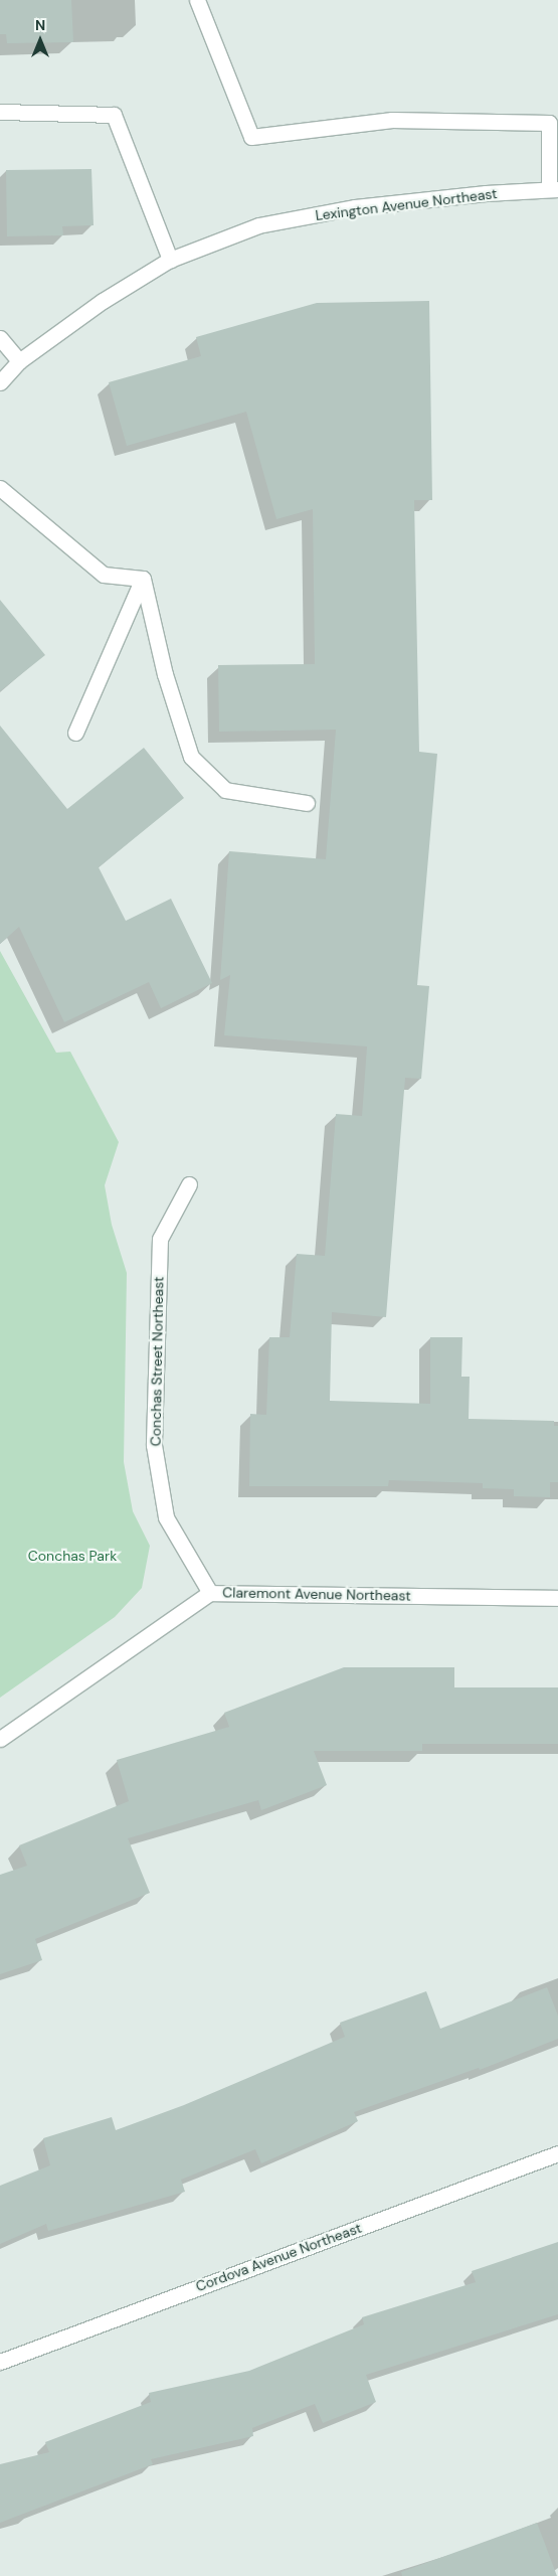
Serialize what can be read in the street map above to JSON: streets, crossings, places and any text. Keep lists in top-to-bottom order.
{
  "streets": {
    "street": [
      "Lexington Avenue Northeast",
      "Conchas Street Northeast",
      "Claremont Avenue Northeast",
      "Cordova Avenue Northeast"
    ]
  },
  "crossings": [
    ["Conchas Street Northeast", "Claremont Avenue Northeast"]
  ],
  "parks": ["Conchas Park"],
  "north": "top"
}
